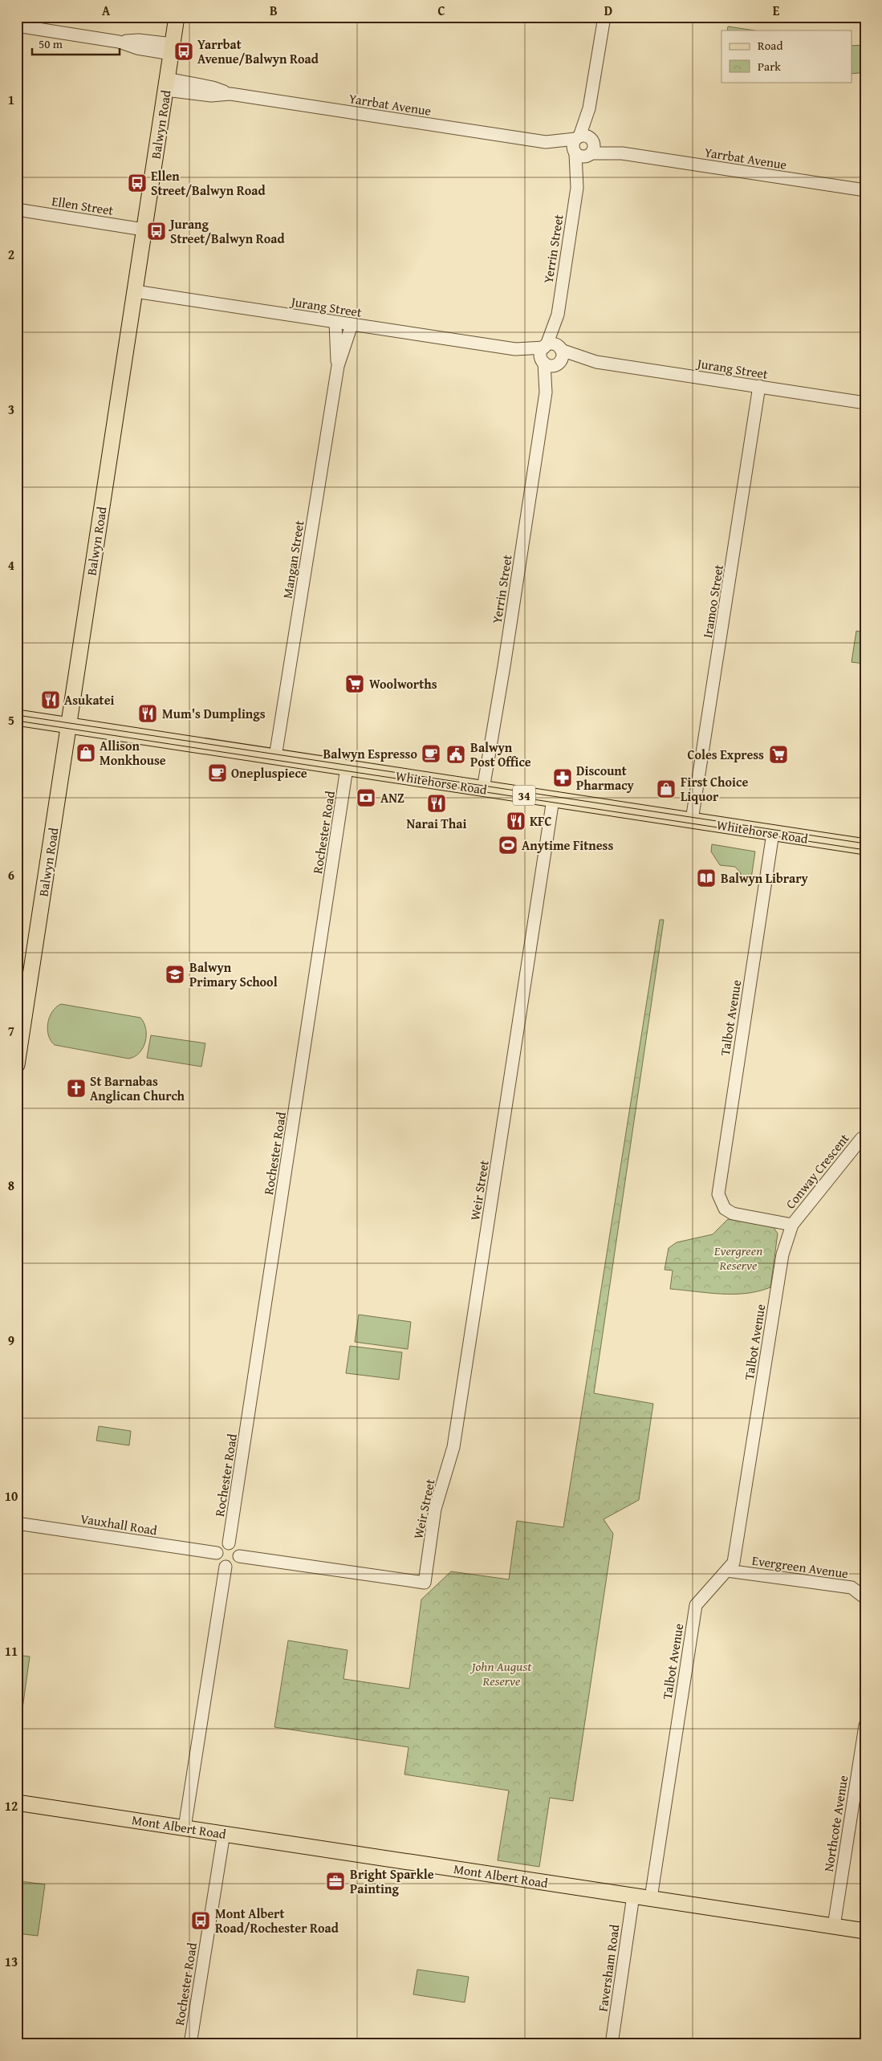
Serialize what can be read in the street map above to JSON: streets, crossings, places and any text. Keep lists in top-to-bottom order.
{
  "streets": {
    "main road": [
      "Balwyn Road",
      "Whitehorse Road",
      "34",
      "Mont Albert Road"
    ],
    "street": [
      "Yarrbat Avenue",
      "Ellen Street",
      "Yerrin Street",
      "Jurang Street",
      "Mangan Street",
      "Iramoo Street",
      "Rochester Road",
      "Talbot Avenue",
      "Conway Crescent",
      "Weir Street",
      "Vauxhall Road",
      "Evergreen Avenue",
      "Northcote Avenue",
      "Faversham Road"
    ]
  },
  "crossings": [
    ["Yarrbat Avenue", "Balwyn Road"],
    ["Yarrbat Avenue", "Yerrin Street"],
    ["Balwyn Road", "Ellen Street"],
    ["Balwyn Road", "Jurang Street"],
    ["Balwyn Road", "Whitehorse Road"],
    ["Yerrin Street", "Jurang Street"],
    ["Yerrin Street", "Whitehorse Road"],
    ["Jurang Street", "Mangan Street"],
    ["Jurang Street", "Iramoo Street"],
    ["Mangan Street", "Whitehorse Road"],
    ["Iramoo Street", "Whitehorse Road"],
    ["Whitehorse Road", "Rochester Road"],
    ["Whitehorse Road", "Talbot Avenue"],
    ["Whitehorse Road", "Weir Street"],
    ["Rochester Road", "Weir Street"],
    ["Rochester Road", "Vauxhall Road"],
    ["Rochester Road", "Mont Albert Road"],
    ["Talbot Avenue", "Conway Crescent"],
    ["Talbot Avenue", "Evergreen Avenue"],
    ["Talbot Avenue", "Mont Albert Road"],
    ["Weir Street", "Vauxhall Road"],
    ["Northcote Avenue", "Mont Albert Road"],
    ["Mont Albert Road", "Faversham Road"]
  ],
  "parks": ["Evergreen Reserve", "John August Reserve"],
  "places": {
    "bus stop": [
      "Yarrbat Avenue/Balwyn Road",
      "Ellen Street/Balwyn Road",
      "Jurang Street/Balwyn Road",
      "Mont Albert Road/Rochester Road"
    ],
    "supermarket": ["Woolworths", "Coles Express"],
    "restaurant": [
      "Asukatei",
      "Mum's Dumplings",
      "Narai Thai",
      "KFC"
    ],
    "shop": ["Allison Monkhouse", "First Choice Liquor"],
    "cafe": ["Balwyn Espresso", "Onepluspiece"],
    "public building": ["Balwyn Post Office"],
    "pharmacy": ["Discount Pharmacy"],
    "bank": ["ANZ"],
    "sports": ["Anytime Fitness"],
    "library": ["Balwyn Library"],
    "school or university": ["Balwyn Primary School"],
    "church": ["St Barnabas Anglican Church"],
    "office": ["Bright Sparkle Painting"]
  },
  "legend": ["Road", "Park"],
  "scale_bar": "50 m",
  "grid": {
    "columns": [
      "A",
      "B",
      "C",
      "D",
      "E"
    ],
    "rows": [
      "1",
      "2",
      "3",
      "4",
      "5",
      "6",
      "7",
      "8",
      "9",
      "10",
      "11",
      "12",
      "13"
    ]
  }
}
